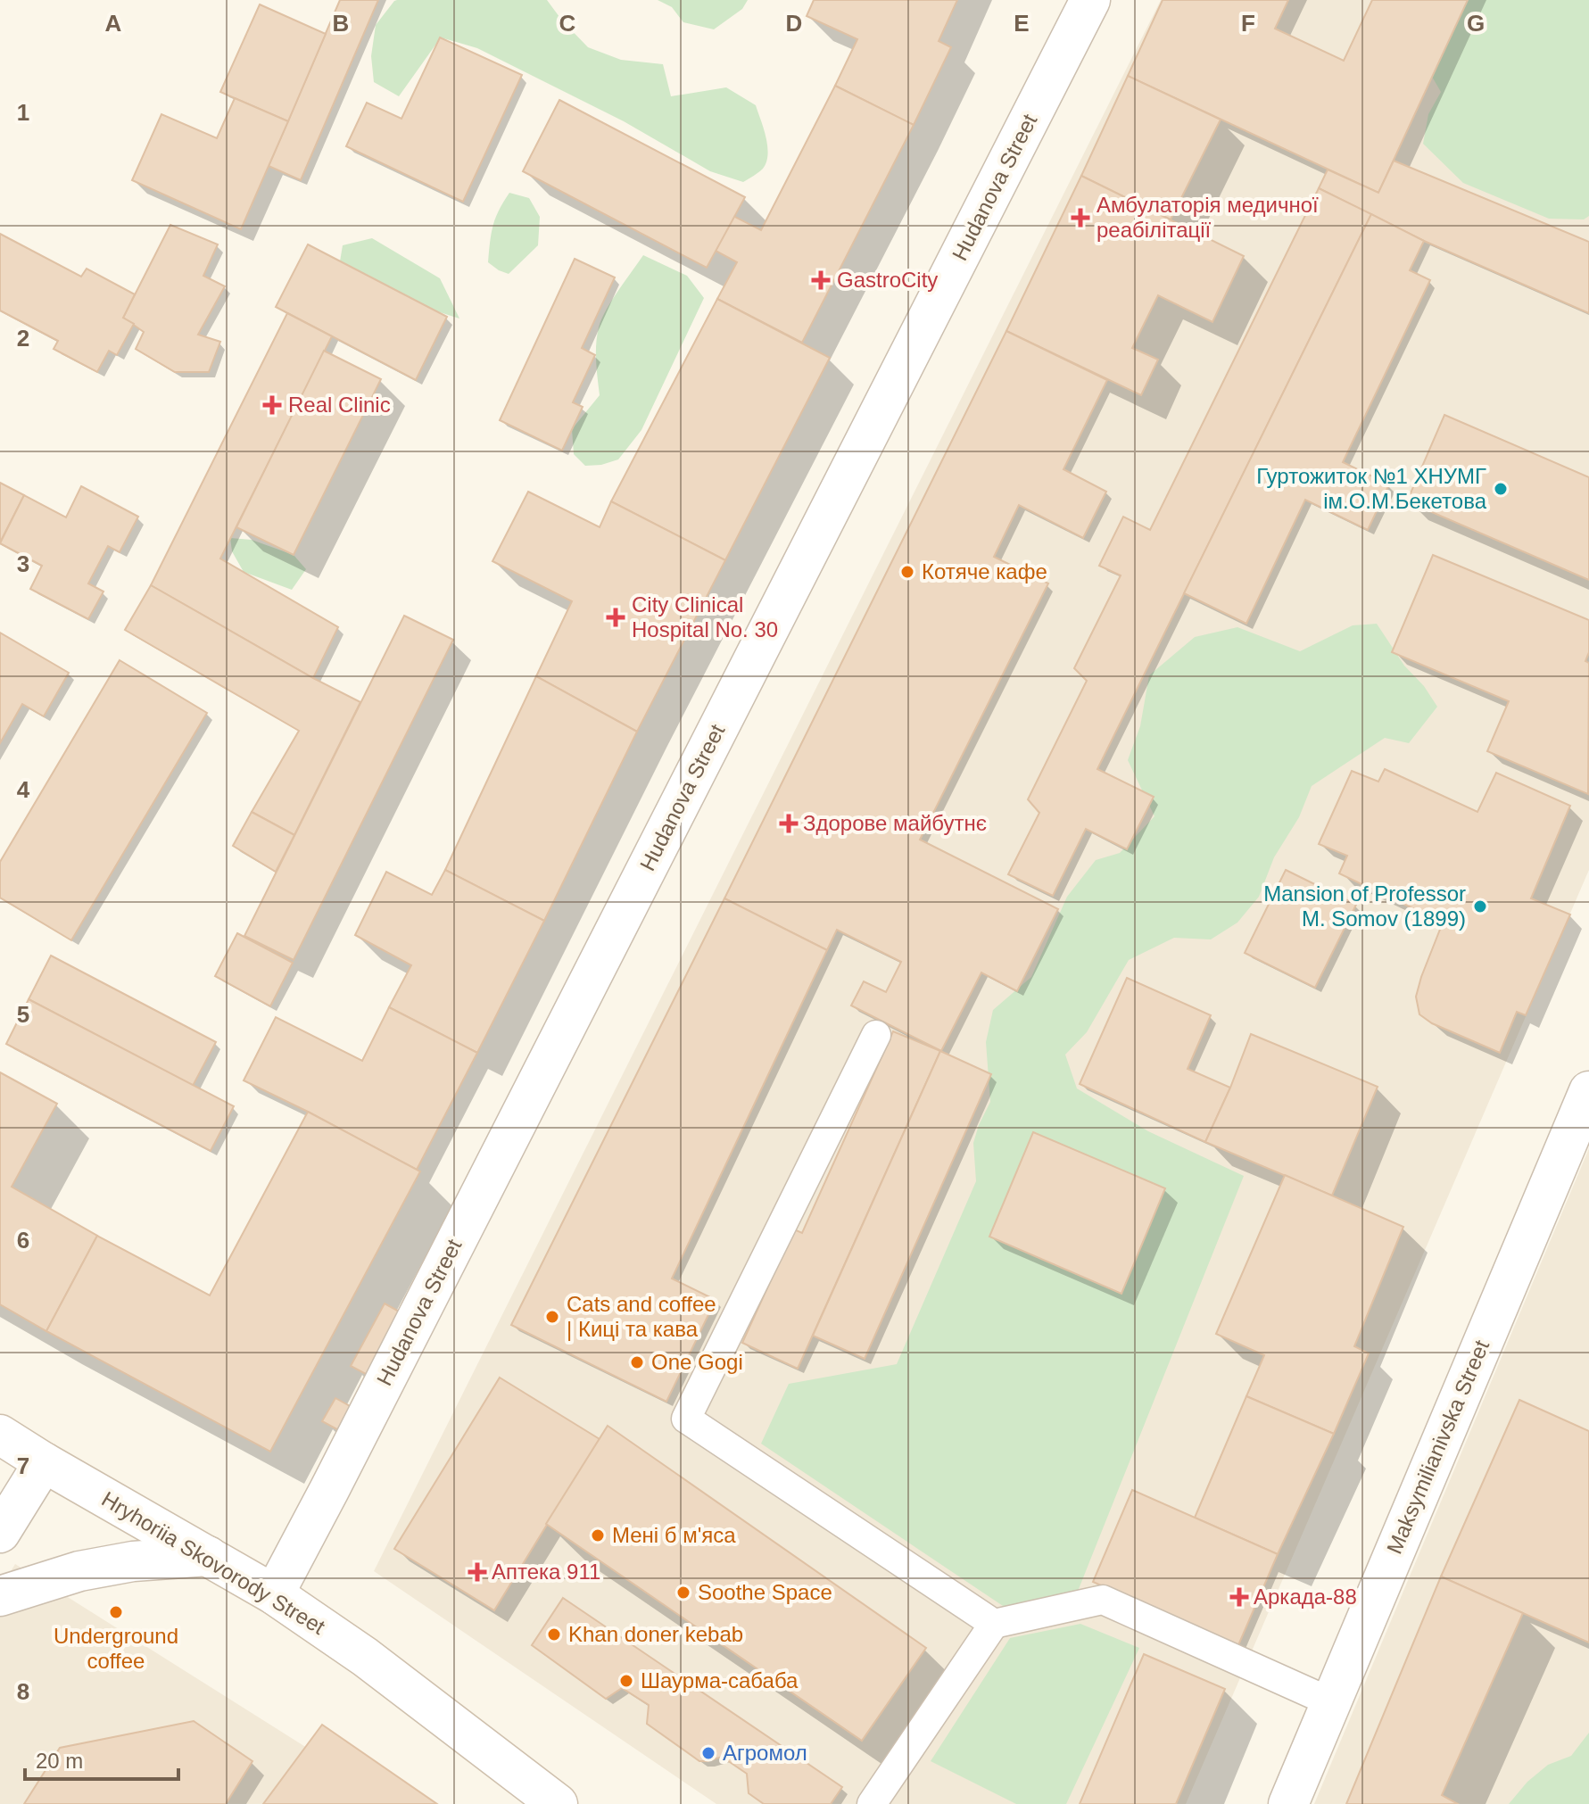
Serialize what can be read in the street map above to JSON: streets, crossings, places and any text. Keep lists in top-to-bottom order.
{
  "streets": {
    "street": ["Hudanova Street", "Maksymilianivska Street", "Hryhoriia Skovorody Street"]
  },
  "crossings": [
    ["Hudanova Street", "Hryhoriia Skovorody Street"]
  ],
  "places": {
    "health": [
      "Амбулаторія медичної реабілітації",
      "GastroCity",
      "Real Clinic",
      "City Clinical Hospital No. 30",
      "Здорове майбутнє",
      "Аптека 911",
      "Аркада-88"
    ],
    "other": [
      "Гуртожиток №1 ХНУМГ ім.О.М.Бекетова",
      "Котяче кафе",
      "Mansion of Professor M. Somov (1899)",
      "Cats and coffee | Киці та кава",
      "One Gogi",
      "Мені б м'яса",
      "Soothe Space",
      "Underground coffee",
      "Khan doner kebab",
      "Шаурма-сабаба",
      "Агромол"
    ]
  },
  "scale_bar": "20 m",
  "grid": {
    "columns": [
      "A",
      "B",
      "C",
      "D",
      "E",
      "F",
      "G"
    ],
    "rows": [
      "1",
      "2",
      "3",
      "4",
      "5",
      "6",
      "7",
      "8"
    ]
  }
}
